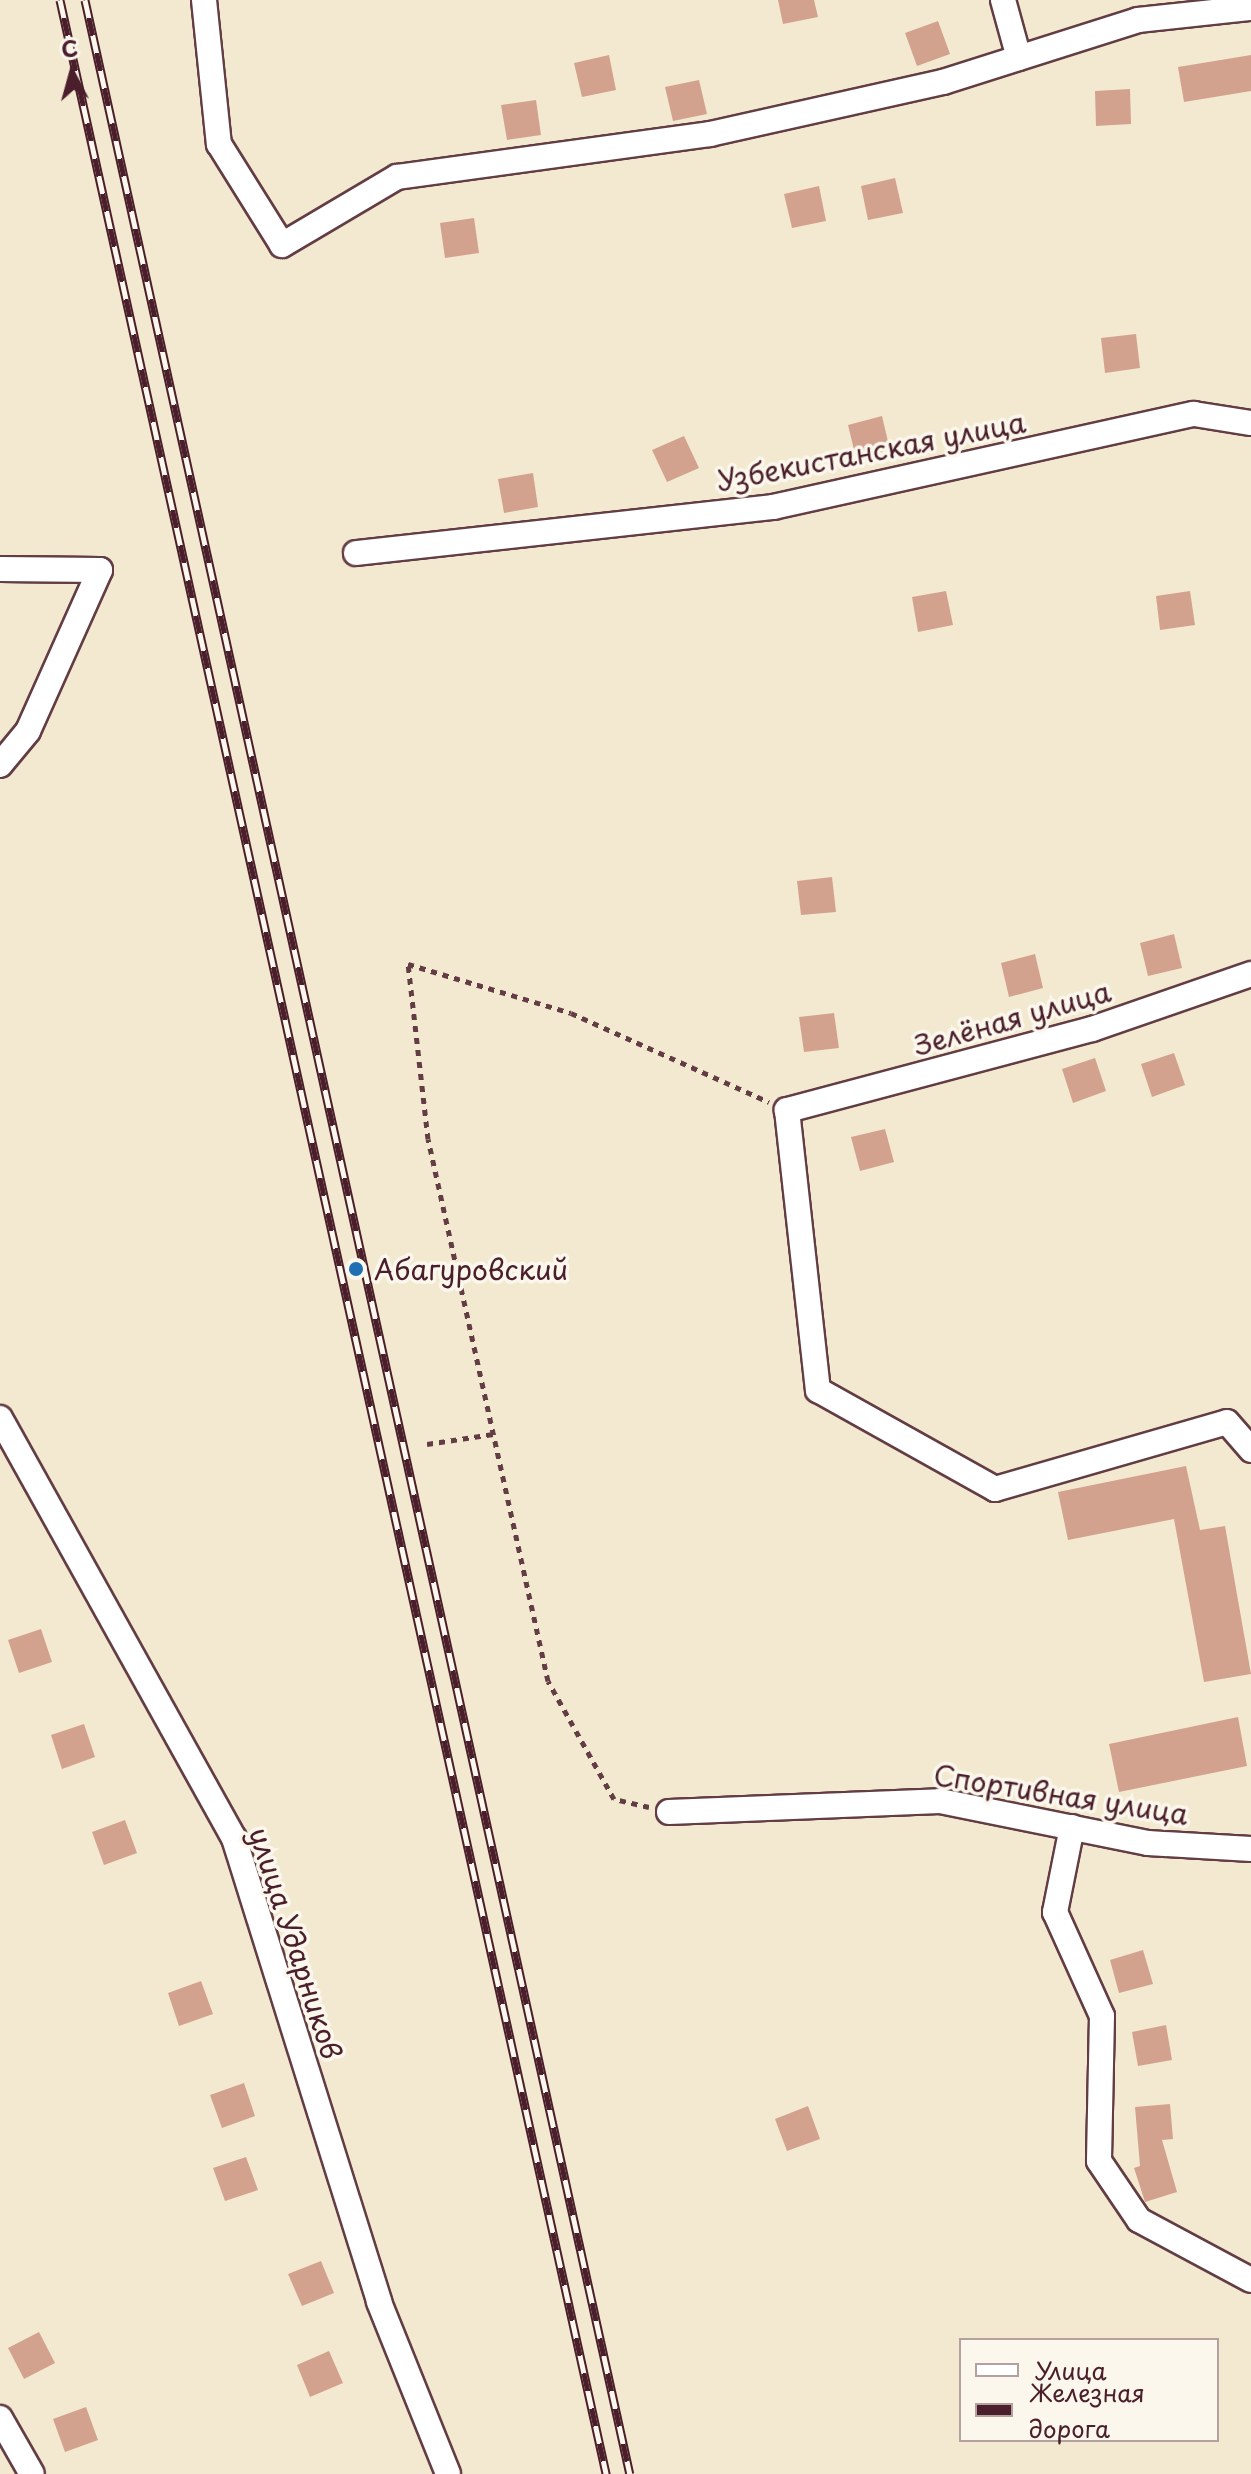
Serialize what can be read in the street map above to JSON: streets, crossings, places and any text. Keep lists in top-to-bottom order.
{
  "streets": {
    "street": [
      "Узбекистанская улица",
      "Зелёная улица",
      "Спортивная улица",
      "улица Ударников"
    ]
  },
  "places": ["Абагуровский"],
  "legend": ["Улица", "Железная дорога"],
  "north": "top"
}
